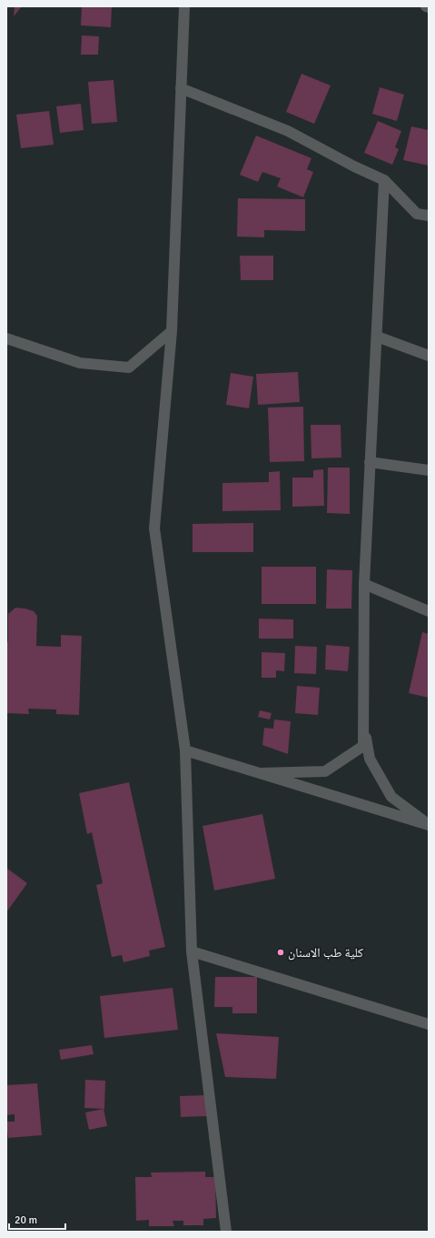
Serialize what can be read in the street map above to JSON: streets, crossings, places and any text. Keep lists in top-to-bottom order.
{
  "places": ["كلية طب الاسنان"],
  "scale_bar": "20 m"
}
